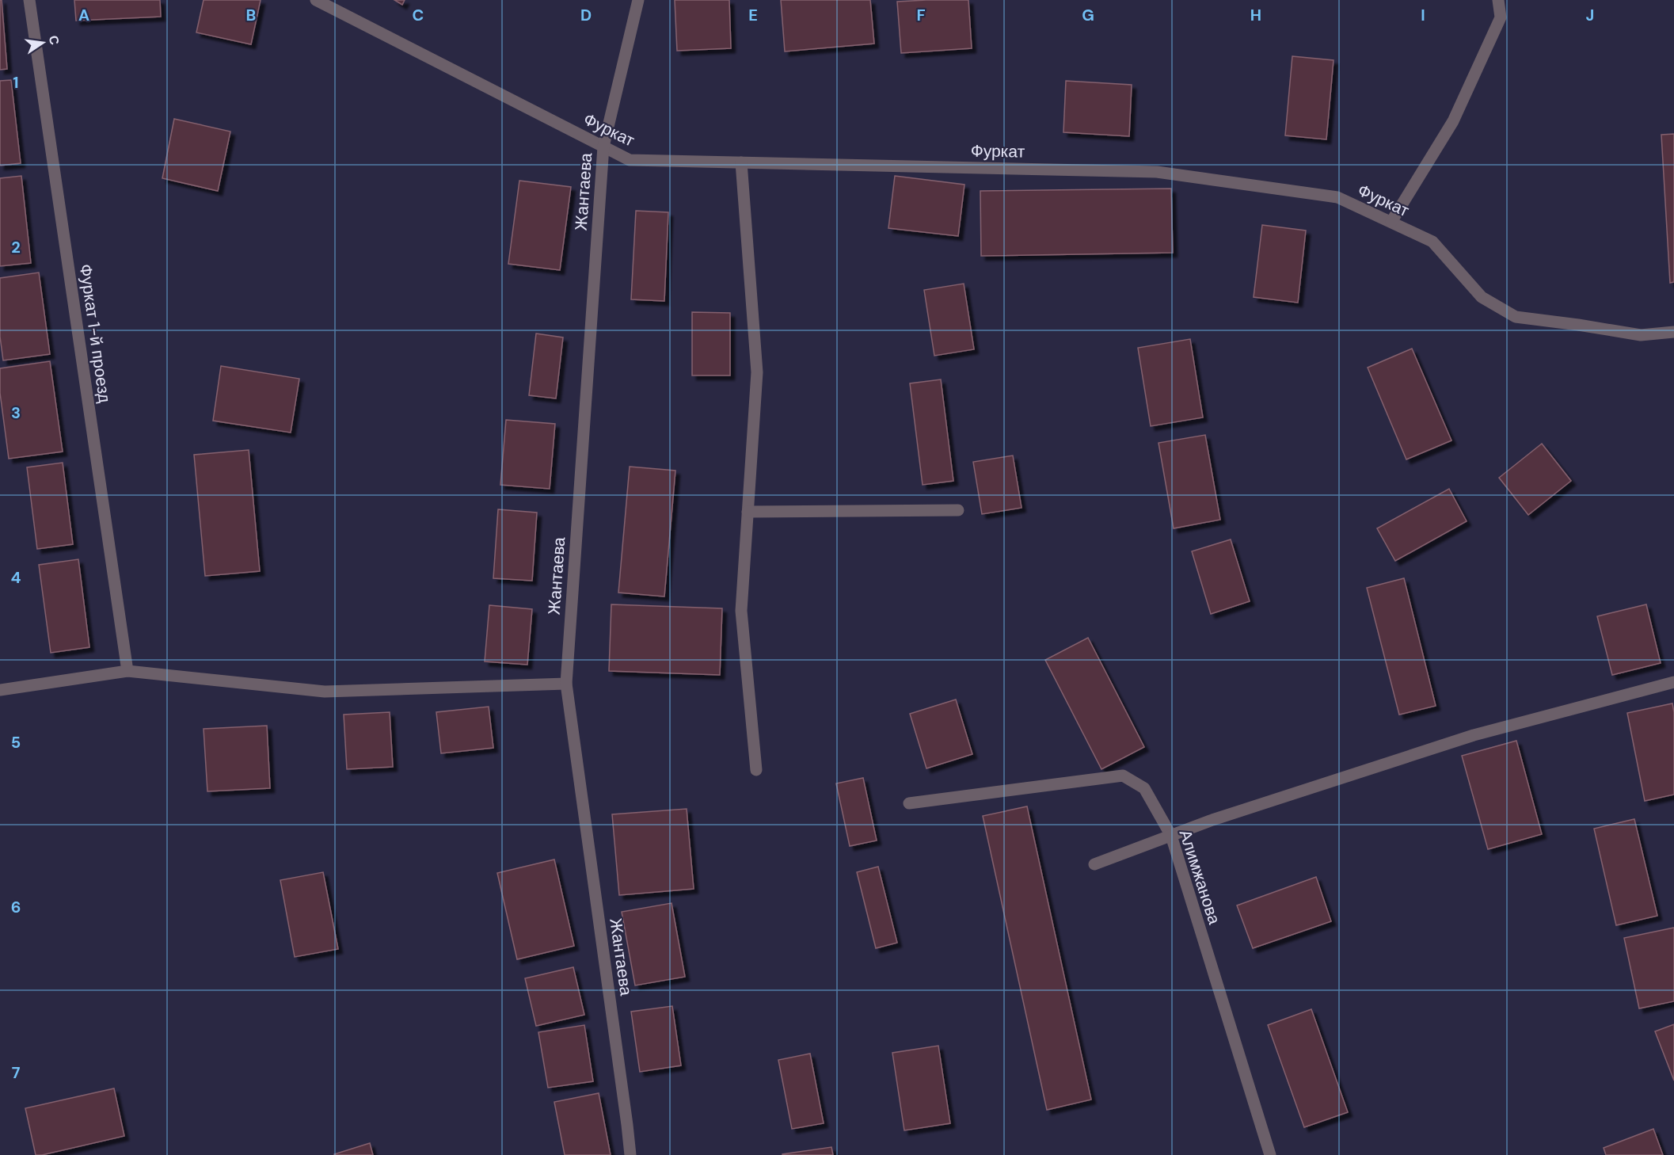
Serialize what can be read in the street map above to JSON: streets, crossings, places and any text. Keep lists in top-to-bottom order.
{
  "streets": {
    "street": [
      "Фуркат",
      "Жантаева",
      "Фуркат 1-й проезд",
      "Алимжанова"
    ]
  },
  "crossings": [
    ["Фуркат", "Жантаева"]
  ],
  "north": "right",
  "grid": {
    "columns": [
      "A",
      "B",
      "C",
      "D",
      "E",
      "F",
      "G",
      "H",
      "I",
      "J"
    ],
    "rows": [
      "1",
      "2",
      "3",
      "4",
      "5",
      "6",
      "7"
    ]
  }
}
